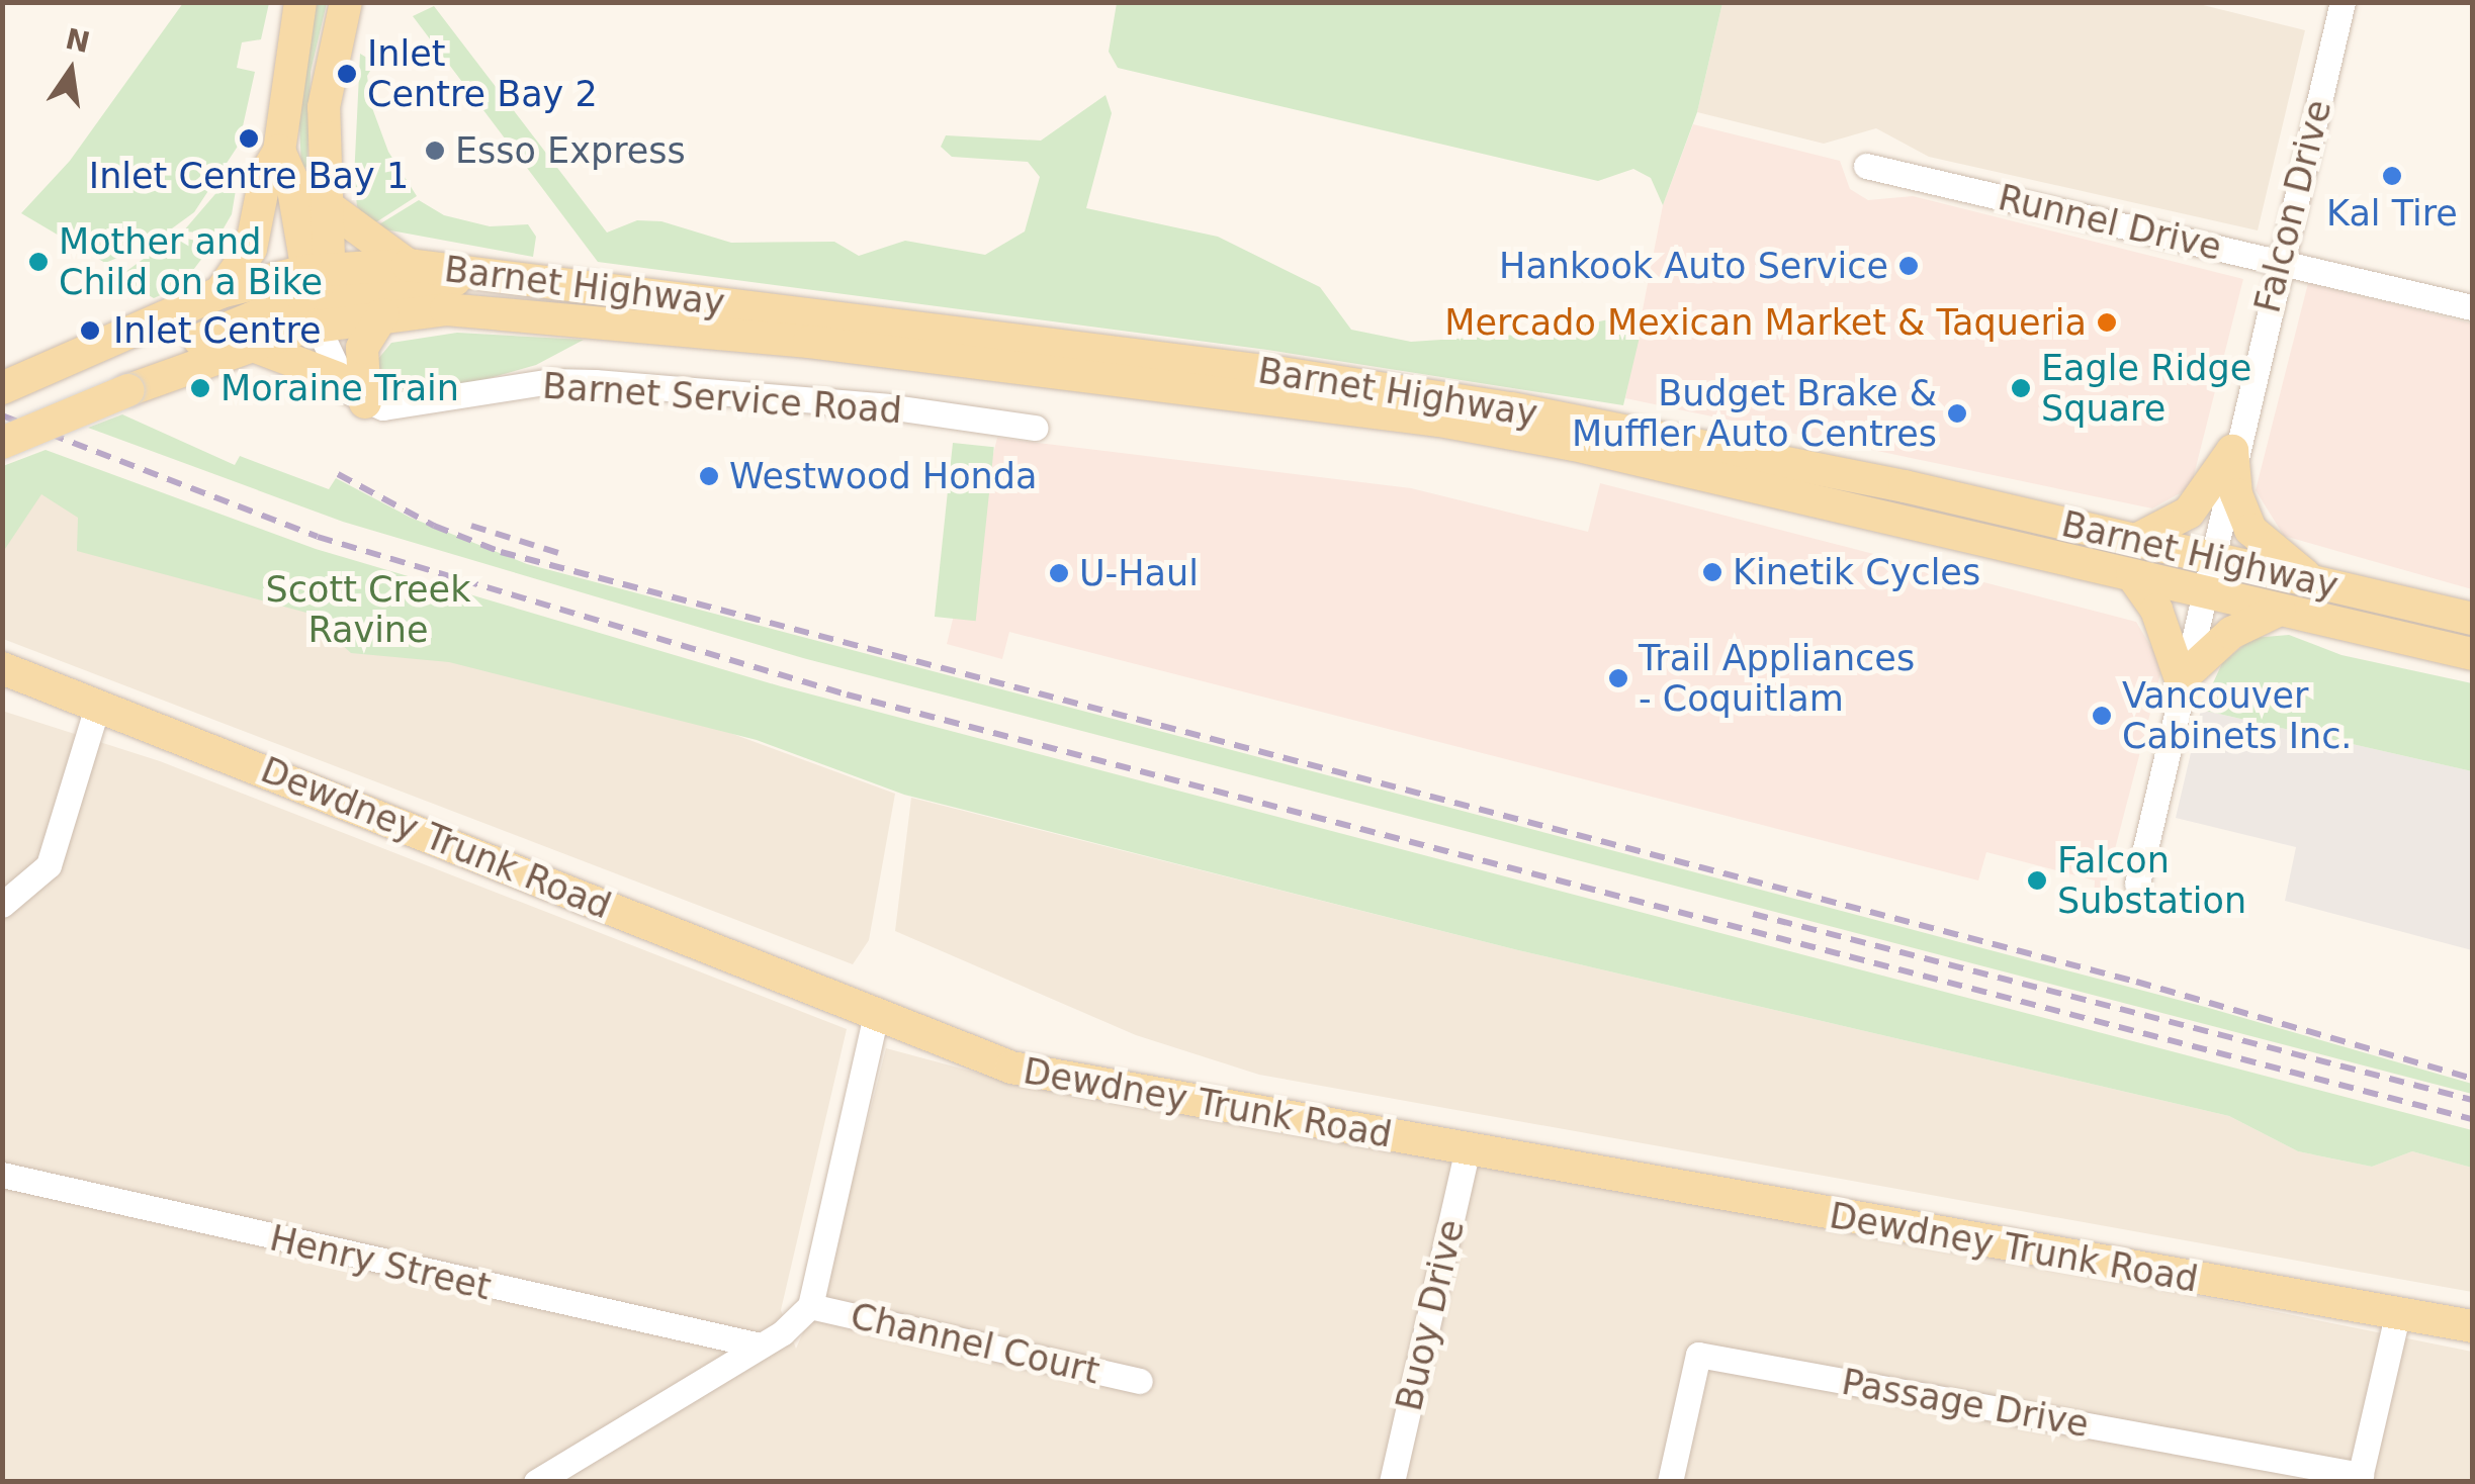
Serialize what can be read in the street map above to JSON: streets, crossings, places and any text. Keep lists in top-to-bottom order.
{
  "streets": {
    "main road": ["Barnet Highway", "Dewdney Trunk Road"],
    "street": [
      "Falcon Drive",
      "Runnel Drive",
      "Barnet Service Road",
      "Henry Street",
      "Buoy Drive",
      "Channel Court",
      "Passage Drive"
    ]
  },
  "crossings": [
    ["Falcon Drive", "Runnel Drive"],
    ["Falcon Drive", "Barnet Highway"],
    ["Dewdney Trunk Road", "Buoy Drive"]
  ],
  "parks": ["Scott Creek Ravine"],
  "places": [
    "Inlet Centre Bay 2",
    "Inlet Centre Bay 1",
    "Esso Express",
    "Kal Tire",
    "Mother and Child on a Bike",
    "Hankook Auto Service",
    "Mercado Mexican Market & Taqueria",
    "Inlet Centre",
    "Moraine Train",
    "Eagle Ridge Square",
    "Budget Brake & Muffler Auto Centres",
    "Westwood Honda",
    "Kinetik Cycles",
    "U-Haul",
    "Trail Appliances - Coquitlam",
    "Vancouver Cabinets Inc.",
    "Falcon Substation"
  ],
  "north": "top"
}
